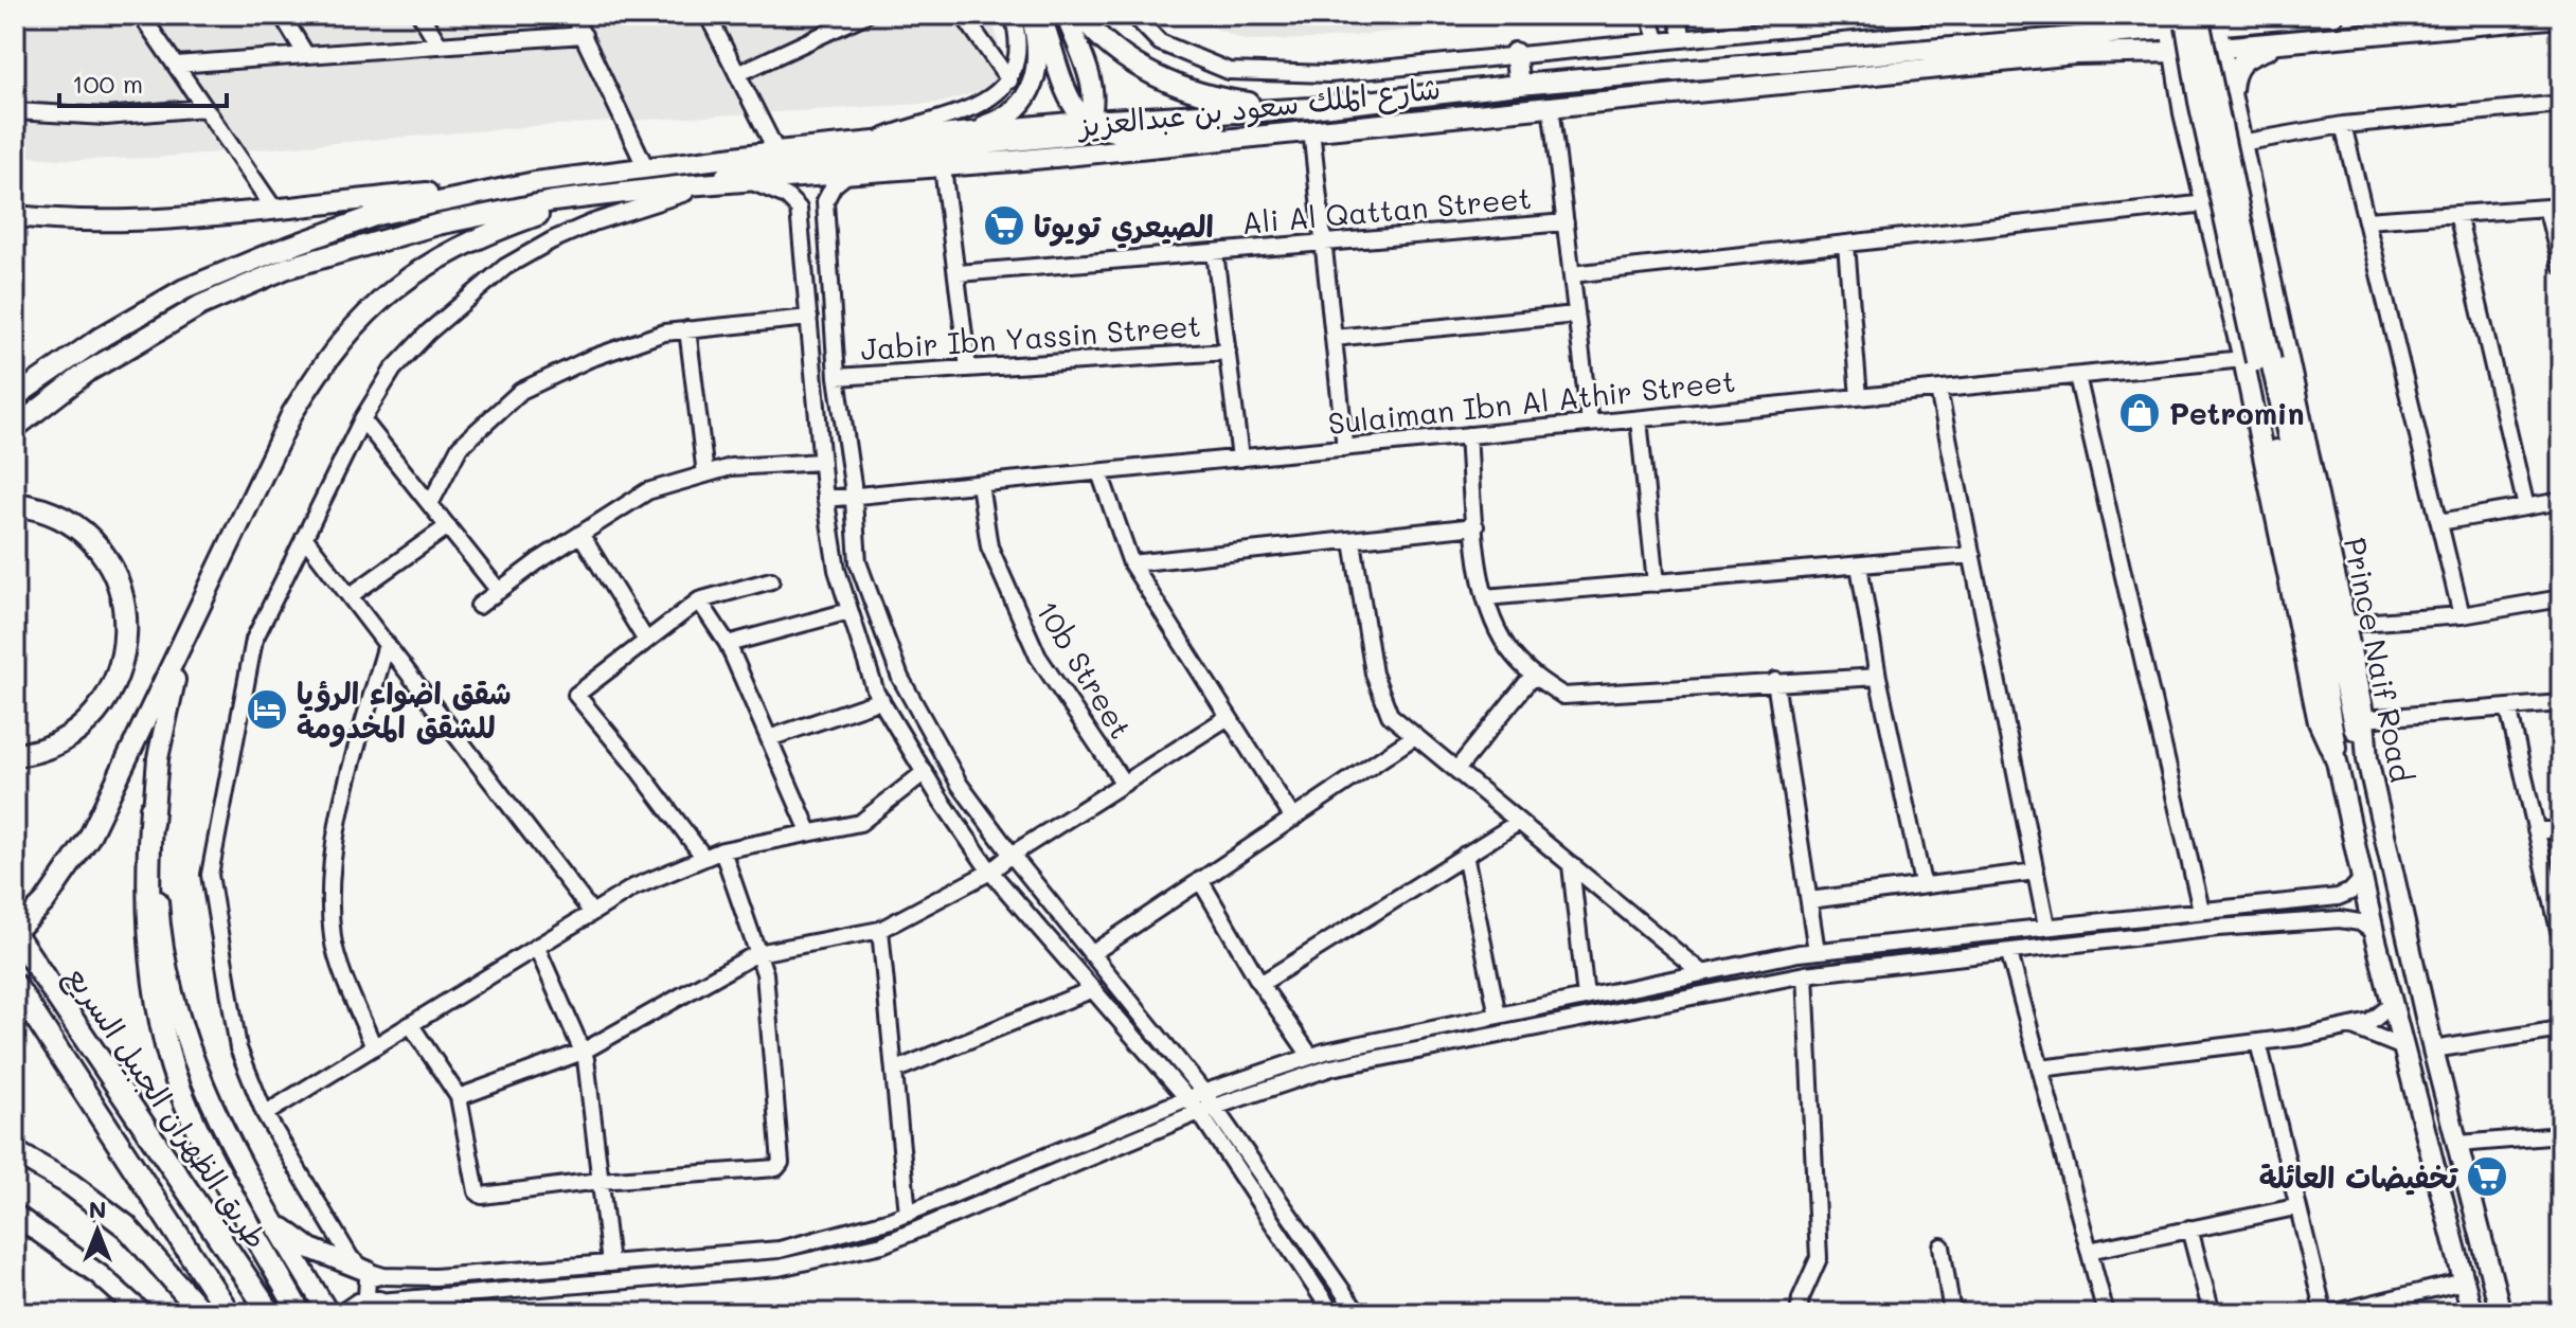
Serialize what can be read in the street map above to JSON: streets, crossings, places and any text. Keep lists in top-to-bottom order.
{
  "streets": {
    "highway": ["طريق الظهران الجبيل السريع"],
    "main road": ["شارع الملك سعود بن عبدالعزيز", "Prince Naif Road"],
    "street": [
      "Ali Al Qattan Street",
      "Jabir Ibn Yassin Street",
      "Sulaiman Ibn Al Athir Street",
      "10b Street"
    ]
  },
  "crossings": [
    ["شارع الملك سعود بن عبدالعزيز", "Prince Naif Road"],
    ["Sulaiman Ibn Al Athir Street", "Prince Naif Road"],
    ["Sulaiman Ibn Al Athir Street", "10b Street"]
  ],
  "places": {
    "supermarket": ["الصيعري تويوتا", "تخفيضات العائلة"],
    "shop": ["Petromin"],
    "hotel": ["شقق اضواء الرؤيا للشقق المخدومة"]
  },
  "scale_bar": "100 m",
  "north": "top"
}
